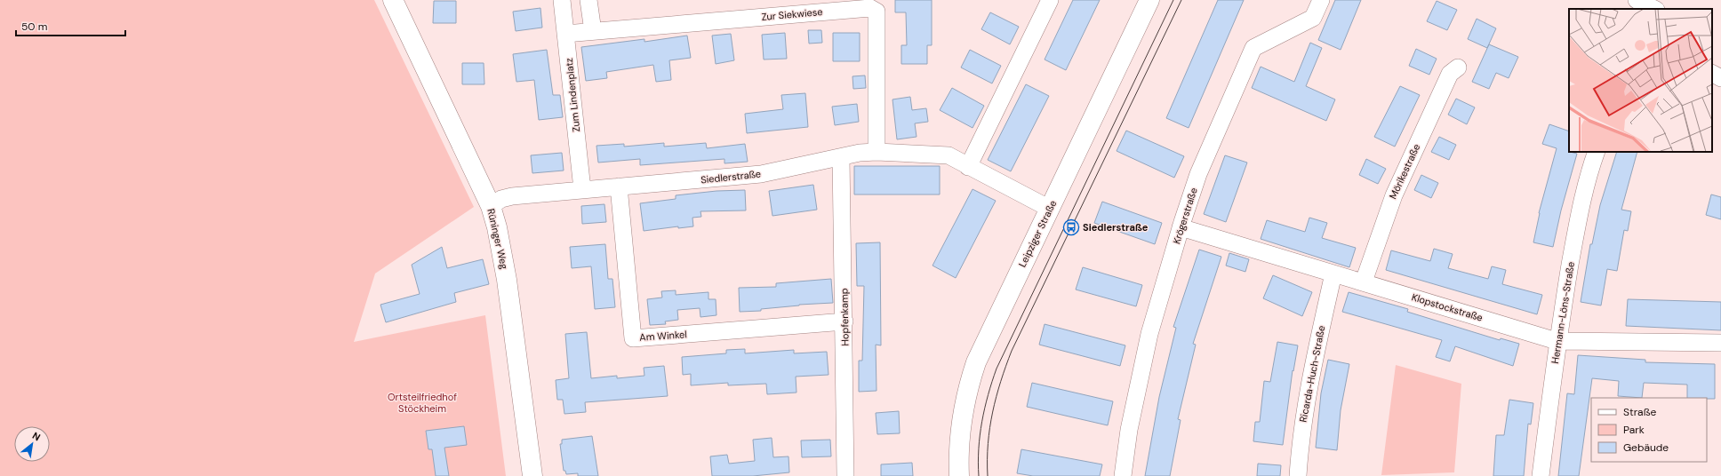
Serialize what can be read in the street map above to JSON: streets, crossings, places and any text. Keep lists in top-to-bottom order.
{
  "streets": {
    "street": [
      "Zur Siekwiese",
      "Zum Lindenplatz",
      "Mörikestraße",
      "Siedlerstraße",
      "Krögerstraße",
      "Leipziger Straße",
      "Rüninger Weg",
      "Klopstockstraße",
      "Hermann-Löns-Straße",
      "Hopfenkamp",
      "Am Winkel",
      "Ricarda-Huch-Straße"
    ]
  },
  "crossings": [
    ["Zur Siekwiese", "Zum Lindenplatz"],
    ["Zur Siekwiese", "Siedlerstraße"],
    ["Zum Lindenplatz", "Siedlerstraße"],
    ["Mörikestraße", "Klopstockstraße"],
    ["Siedlerstraße", "Leipziger Straße"],
    ["Siedlerstraße", "Rüninger Weg"],
    ["Siedlerstraße", "Hopfenkamp"],
    ["Siedlerstraße", "Am Winkel"],
    ["Krögerstraße", "Klopstockstraße"],
    ["Klopstockstraße", "Hermann-Löns-Straße"],
    ["Klopstockstraße", "Ricarda-Huch-Straße"],
    ["Hopfenkamp", "Am Winkel"]
  ],
  "parks": ["Ortsteilfriedhof Stöckheim"],
  "places": {
    "bus stop": ["Siedlerstraße"]
  },
  "legend": ["Straße", "Park", "Gebäude"],
  "scale_bar": "50 m",
  "north": "top right"
}
